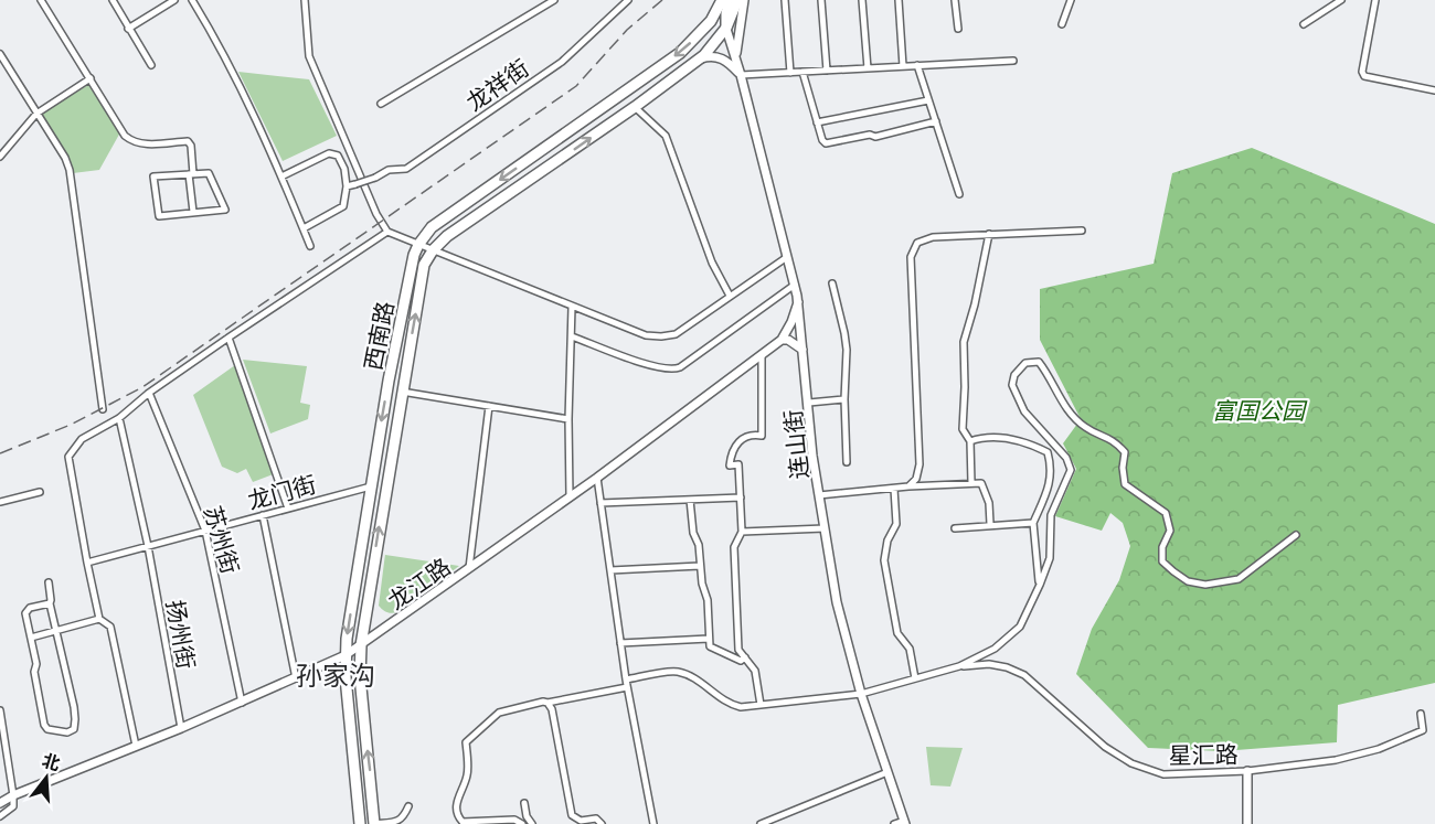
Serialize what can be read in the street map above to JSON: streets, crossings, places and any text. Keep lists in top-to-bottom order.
{
  "streets": {
    "main road": ["西南路"],
    "street": [
      "龙祥街",
      "连山街",
      "龙门街",
      "苏州街",
      "龙江路",
      "扬州街",
      "星汇路"
    ]
  },
  "crossings": [
    ["西南路", "龙门街"],
    ["西南路", "龙江路"],
    ["连山街", "龙江路"],
    ["龙门街", "苏州街"],
    ["龙门街", "扬州街"],
    ["苏州街", "龙江路"],
    ["龙江路", "扬州街"]
  ],
  "districts": ["孙家沟"],
  "parks": ["富国公园"],
  "north": "top"
}
